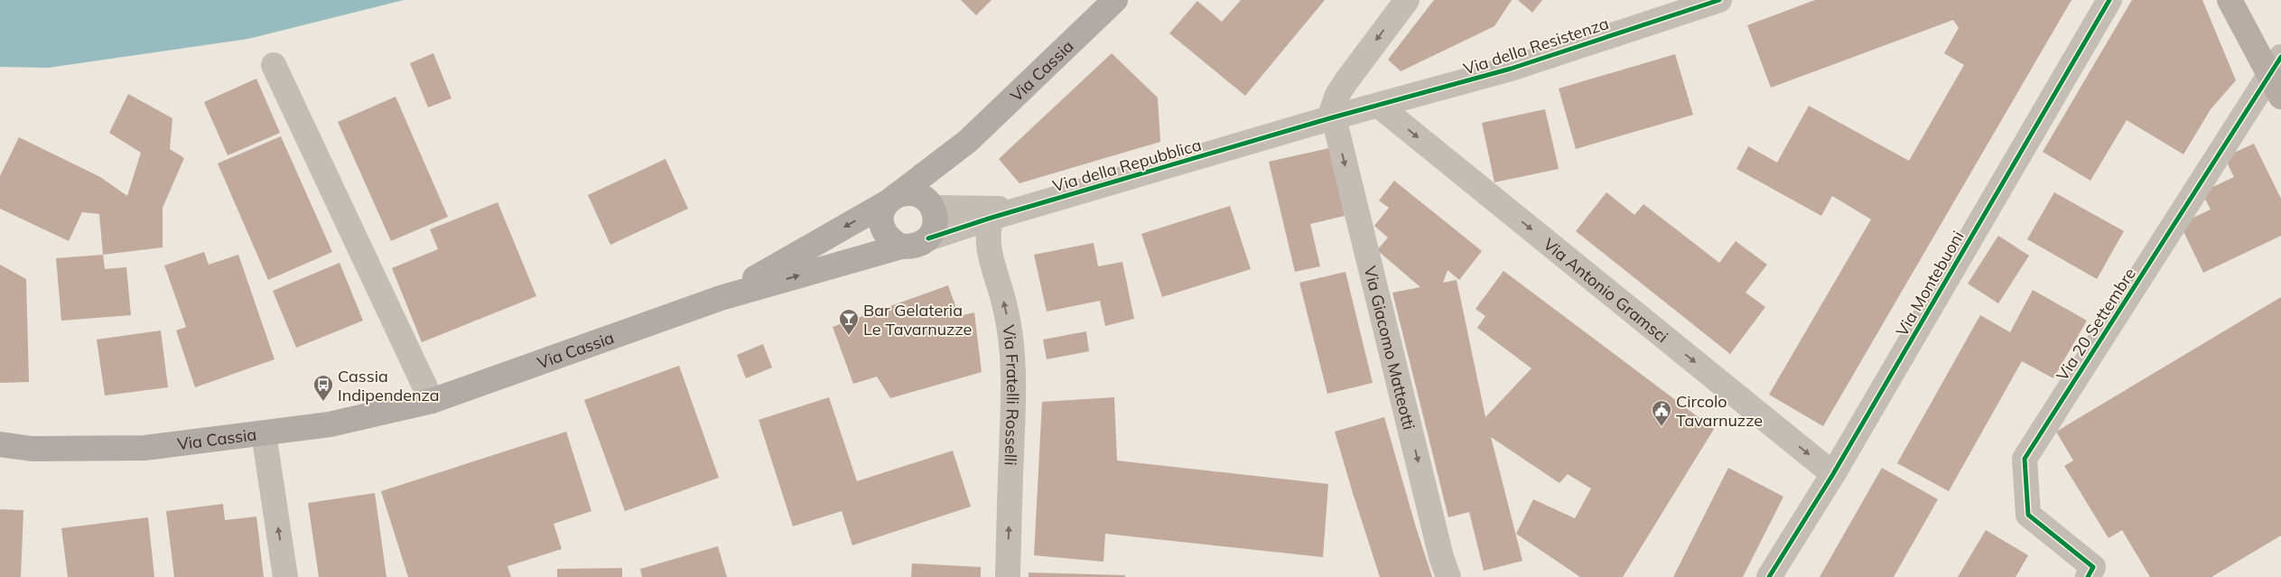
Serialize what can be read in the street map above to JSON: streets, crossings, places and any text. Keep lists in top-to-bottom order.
{
  "streets": {
    "main road": ["Via Cassia"],
    "street": [
      "Via della Resistenza",
      "Via della Repubblica",
      "Via Montebuoni",
      "Via Antonio Gramsci",
      "Via 20 Settembre",
      "Via Giacomo Matteotti",
      "Via Fratelli Rosselli"
    ]
  },
  "crossings": [
    ["Via della Resistenza", "Via della Repubblica"],
    ["Via della Resistenza", "Via Antonio Gramsci"],
    ["Via della Resistenza", "Via Giacomo Matteotti"],
    ["Via Cassia", "Via della Repubblica"],
    ["Via della Repubblica", "Via Giacomo Matteotti"],
    ["Via della Repubblica", "Via Fratelli Rosselli"],
    ["Via Montebuoni", "Via Antonio Gramsci"]
  ],
  "one_way": ["Via Antonio Gramsci", "Via Giacomo Matteotti", "Via Fratelli Rosselli"],
  "places": {
    "bar": ["Bar Gelateria Le Tavarnuzze"],
    "bus stop": ["Cassia Indipendenza"],
    "public building": ["Circolo Tavarnuzze"]
  }
}
